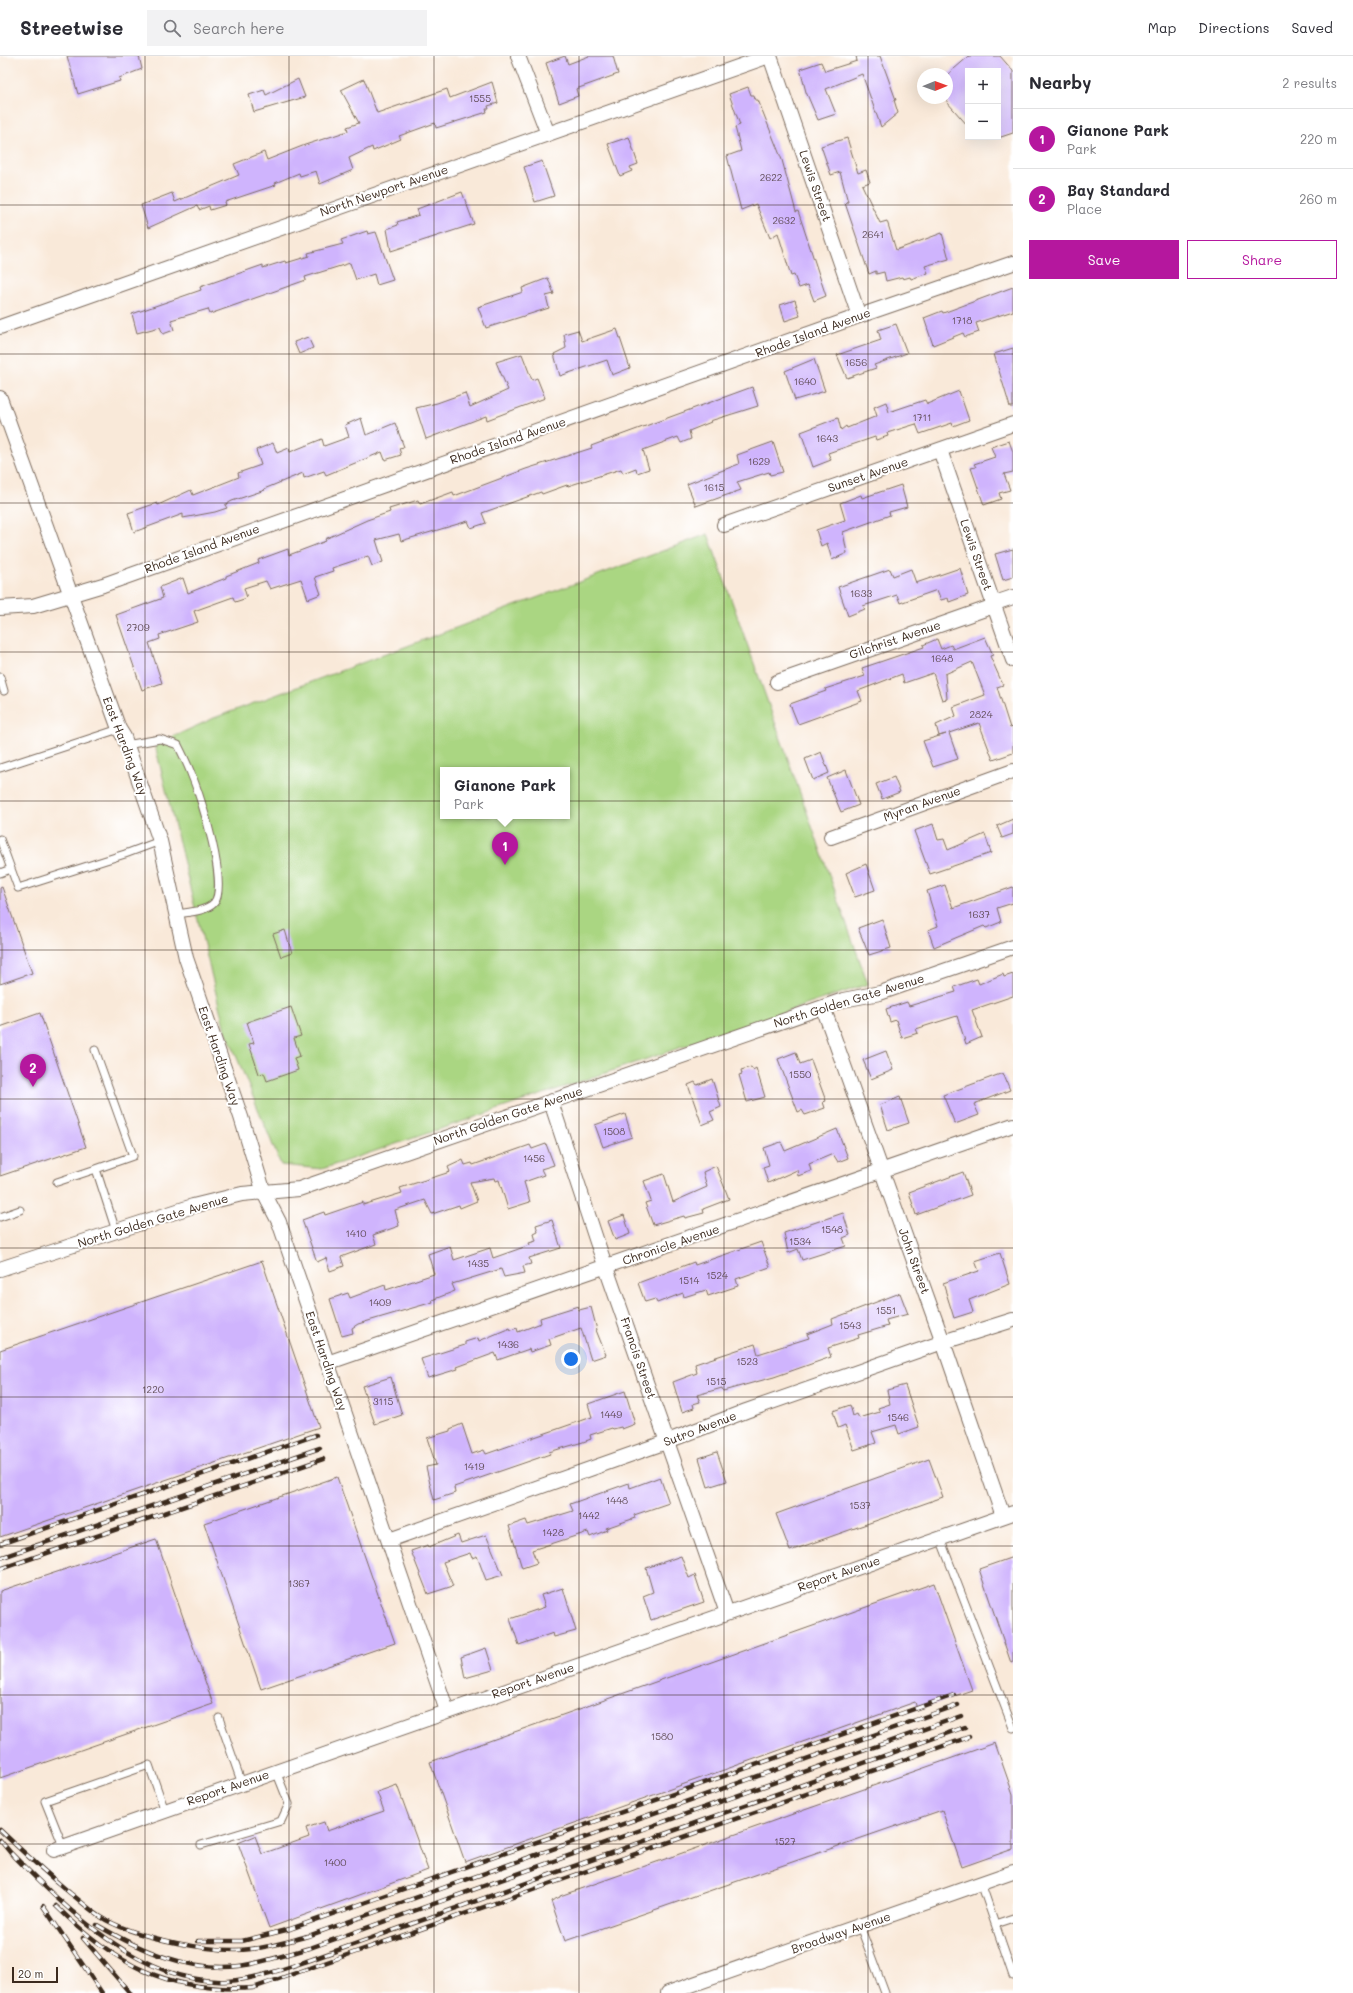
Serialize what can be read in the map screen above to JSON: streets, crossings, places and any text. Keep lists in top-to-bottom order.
{
  "streets": {
    "street": [
      "Lewis Street",
      "North Newport Avenue",
      "Rhode Island Avenue",
      "Sunset Avenue",
      "Gilchrist Avenue",
      "East Harding Way",
      "Myran Avenue",
      "North Golden Gate Avenue",
      "Chronicle Avenue",
      "John Street",
      "Francis Street",
      "Sutro Avenue",
      "Report Avenue",
      "Broadway Avenue"
    ]
  },
  "crossings": [
    ["Lewis Street", "North Newport Avenue"],
    ["Lewis Street", "Rhode Island Avenue"],
    ["Lewis Street", "Sunset Avenue"],
    ["Lewis Street", "Gilchrist Avenue"],
    ["Rhode Island Avenue", "East Harding Way"],
    ["East Harding Way", "North Golden Gate Avenue"],
    ["East Harding Way", "Chronicle Avenue"],
    ["East Harding Way", "Sutro Avenue"],
    ["East Harding Way", "Report Avenue"],
    ["North Golden Gate Avenue", "John Street"],
    ["North Golden Gate Avenue", "Francis Street"],
    ["Chronicle Avenue", "John Street"],
    ["Chronicle Avenue", "Francis Street"],
    ["John Street", "Sutro Avenue"],
    ["John Street", "Report Avenue"],
    ["Francis Street", "Sutro Avenue"],
    ["Francis Street", "Report Avenue"]
  ],
  "house_numbers": [
    "1555",
    "2622",
    "2632",
    "2641",
    "1718",
    "1656",
    "1640",
    "1711",
    "1643",
    "1629",
    "1615",
    "1633",
    "2709",
    "1648",
    "2824",
    "1637",
    "1550",
    "1508",
    "1456",
    "1548",
    "1410",
    "1534",
    "1435",
    "1524",
    "1514",
    "1409",
    "1551",
    "1543",
    "1436",
    "1523",
    "1515",
    "1220",
    "3115",
    "1449",
    "1546",
    "1419",
    "1448",
    "1537",
    "1442",
    "1428",
    "1367",
    "1580",
    "1527",
    "1400"
  ],
  "scale_bar": "20 m",
  "north": "right",
  "page": {
    "header": "Streetwise",
    "search": "Search here",
    "nav": ["Map", "Directions", "Saved"],
    "heading": ["Nearby", "2 results"],
    "map_buttons": ["+", "−"],
    "list": [
      {
        "mark": "1",
        "name": "Gianone Park",
        "note": "Park",
        "value": "220 m"
      },
      {
        "mark": "2",
        "name": "Bay Standard",
        "note": "Place",
        "value": "260 m"
      }
    ],
    "buttons": ["Save", "Share"],
    "popup": ["Gianone Park", "Park"],
    "pins": ["1", "2"],
    "scale": "20 m"
  }
}
